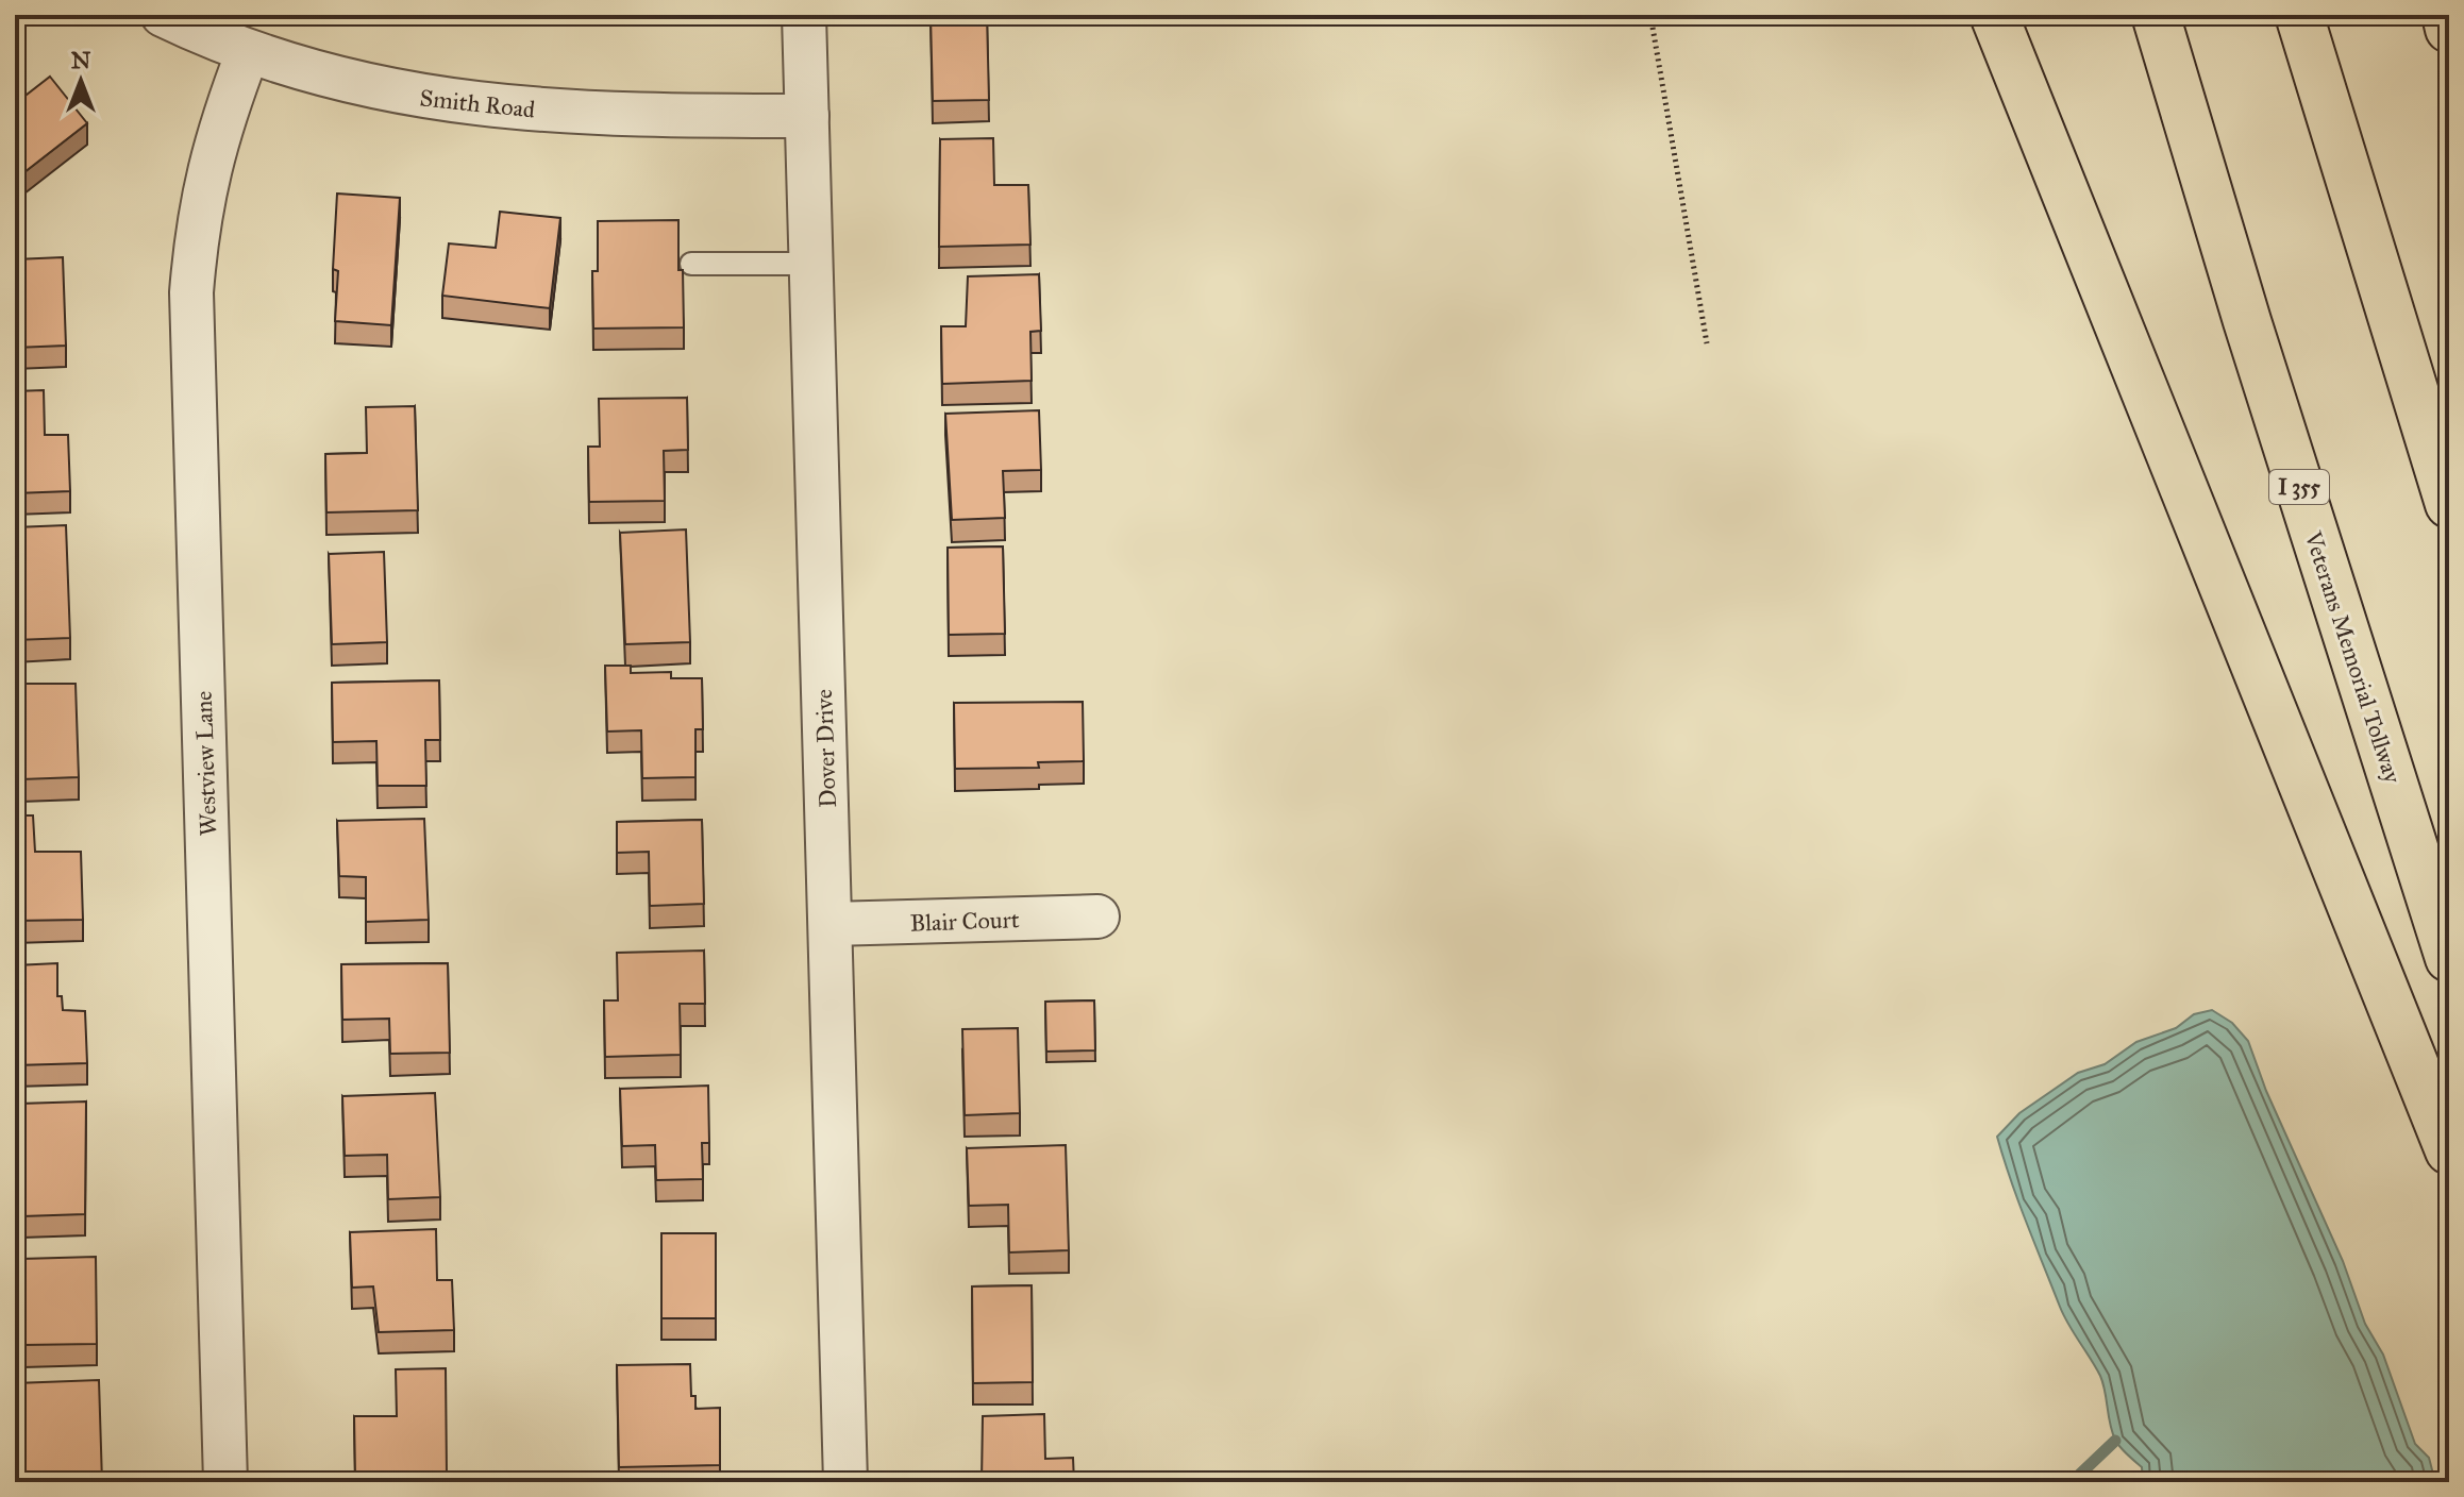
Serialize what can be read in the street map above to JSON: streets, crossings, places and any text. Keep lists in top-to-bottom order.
{
  "streets": {
    "highway": ["I 355", "Veterans Memorial Tollway"],
    "street": [
      "Smith Road",
      "Dover Drive",
      "Westview Lane",
      "Blair Court"
    ]
  },
  "crossings": [
    ["Smith Road", "Dover Drive"],
    ["Smith Road", "Westview Lane"],
    ["Dover Drive", "Blair Court"]
  ],
  "north": "top"
}
